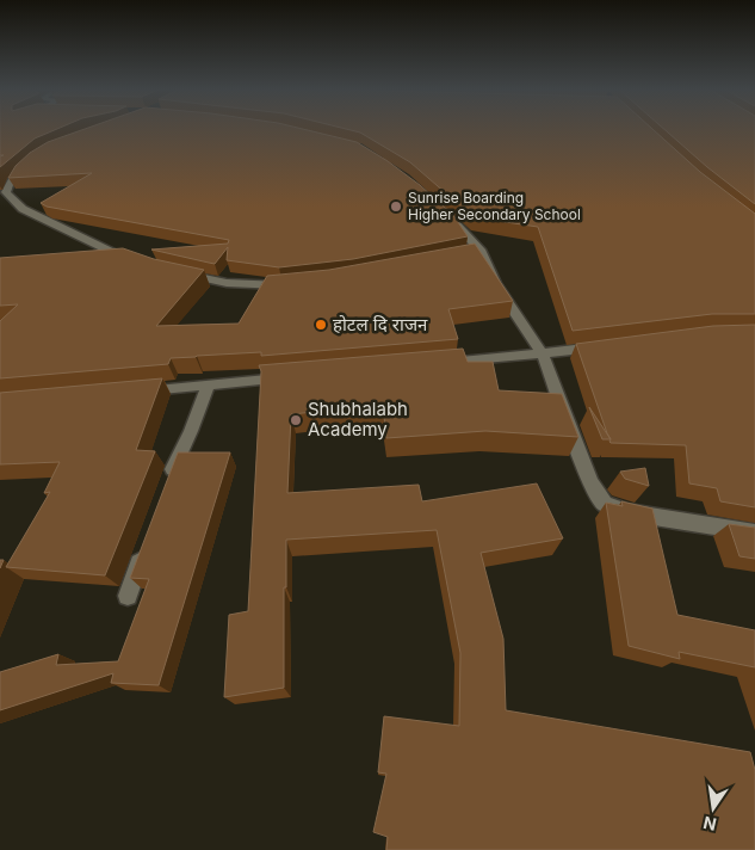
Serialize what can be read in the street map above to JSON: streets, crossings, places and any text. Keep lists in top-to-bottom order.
{
  "places": ["Sunrise Boarding Higher Secondary School", "होटल दि राजन", "Shubhalabh Academy"],
  "north": "bottom"
}
